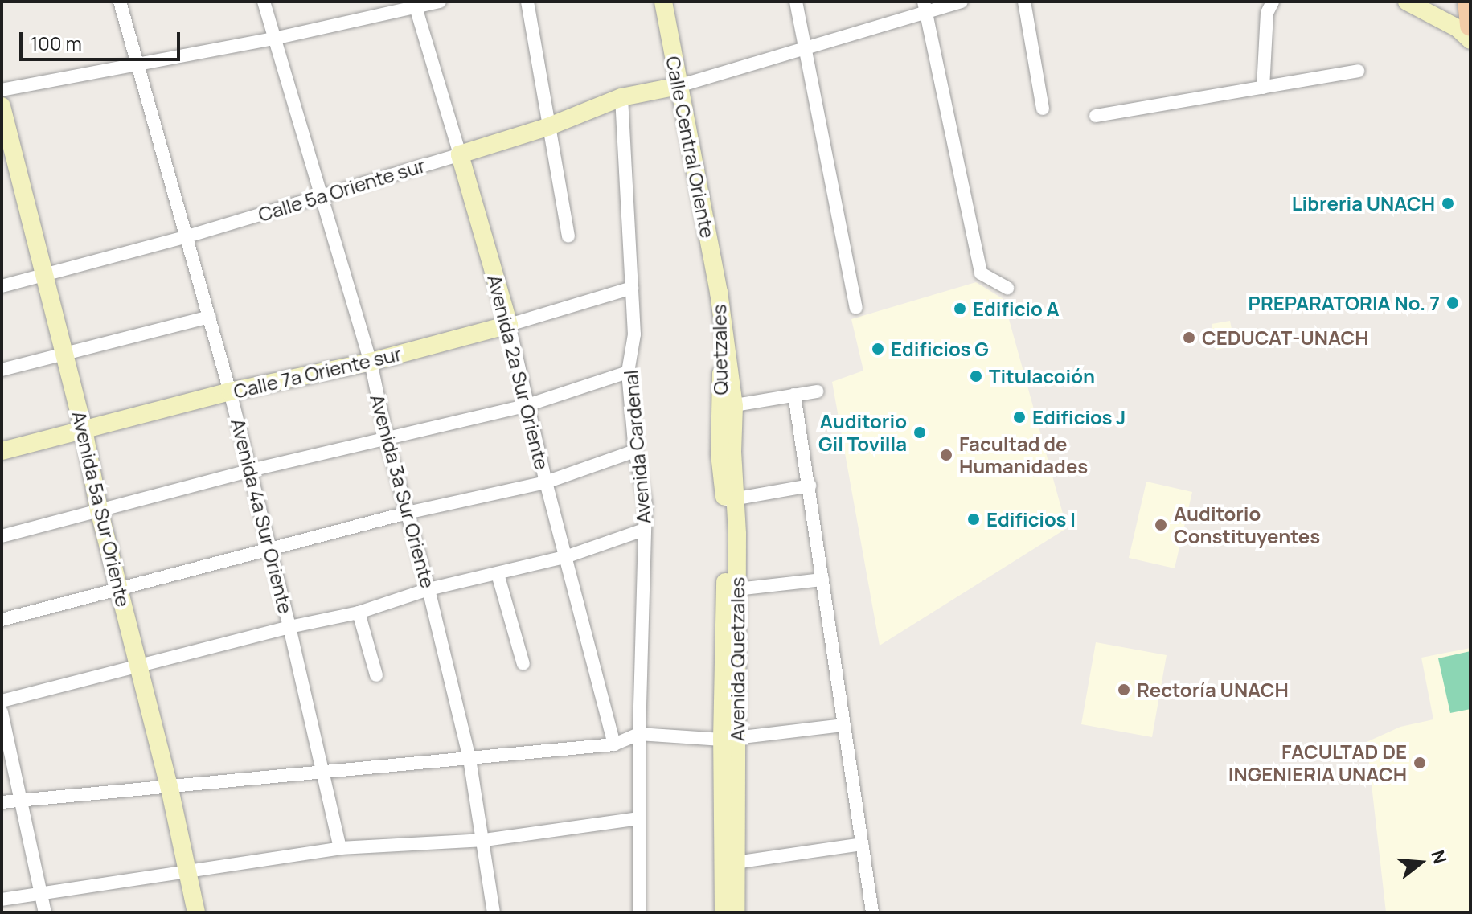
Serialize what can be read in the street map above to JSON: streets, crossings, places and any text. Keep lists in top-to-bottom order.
{
  "streets": {
    "street": [
      "Calle Central Oriente",
      "Calle 5a Oriente sur",
      "Quetzales",
      "Calle 7a Oriente sur",
      "Avenida 2a Sur Oriente",
      "Avenida Cardenal",
      "Avenida 3a Sur Oriente",
      "Avenida 5a Sur Oriente",
      "Avenida 4a Sur Oriente",
      "Avenida Quetzales"
    ]
  },
  "crossings": [
    ["Calle Central Oriente", "Calle 5a Oriente sur"],
    ["Calle Central Oriente", "Quetzales"],
    ["Calle 5a Oriente sur", "Avenida 2a Sur Oriente"],
    ["Calle 5a Oriente sur", "Avenida Cardenal"],
    ["Calle 5a Oriente sur", "Avenida 3a Sur Oriente"],
    ["Calle 5a Oriente sur", "Avenida 5a Sur Oriente"],
    ["Calle 5a Oriente sur", "Avenida 4a Sur Oriente"],
    ["Quetzales", "Avenida Quetzales"],
    ["Calle 7a Oriente sur", "Avenida 2a Sur Oriente"],
    ["Calle 7a Oriente sur", "Avenida Cardenal"],
    ["Calle 7a Oriente sur", "Avenida 3a Sur Oriente"],
    ["Calle 7a Oriente sur", "Avenida 5a Sur Oriente"],
    ["Calle 7a Oriente sur", "Avenida 4a Sur Oriente"]
  ],
  "places": [
    "Libreria UNACH",
    "PREPARATORIA No. 7",
    "Edificio A",
    "CEDUCAT-UNACH",
    "Edificios G",
    "Titulacoión",
    "Edificios J",
    "Auditorio Gil Tovilla",
    "Facultad de Humanidades",
    "Edificios I",
    "Auditorio Constituyentes",
    "Rectoría UNACH",
    "FACULTAD DE INGENIERIA UNACH"
  ],
  "scale_bar": "100 m",
  "north": "right"
}
